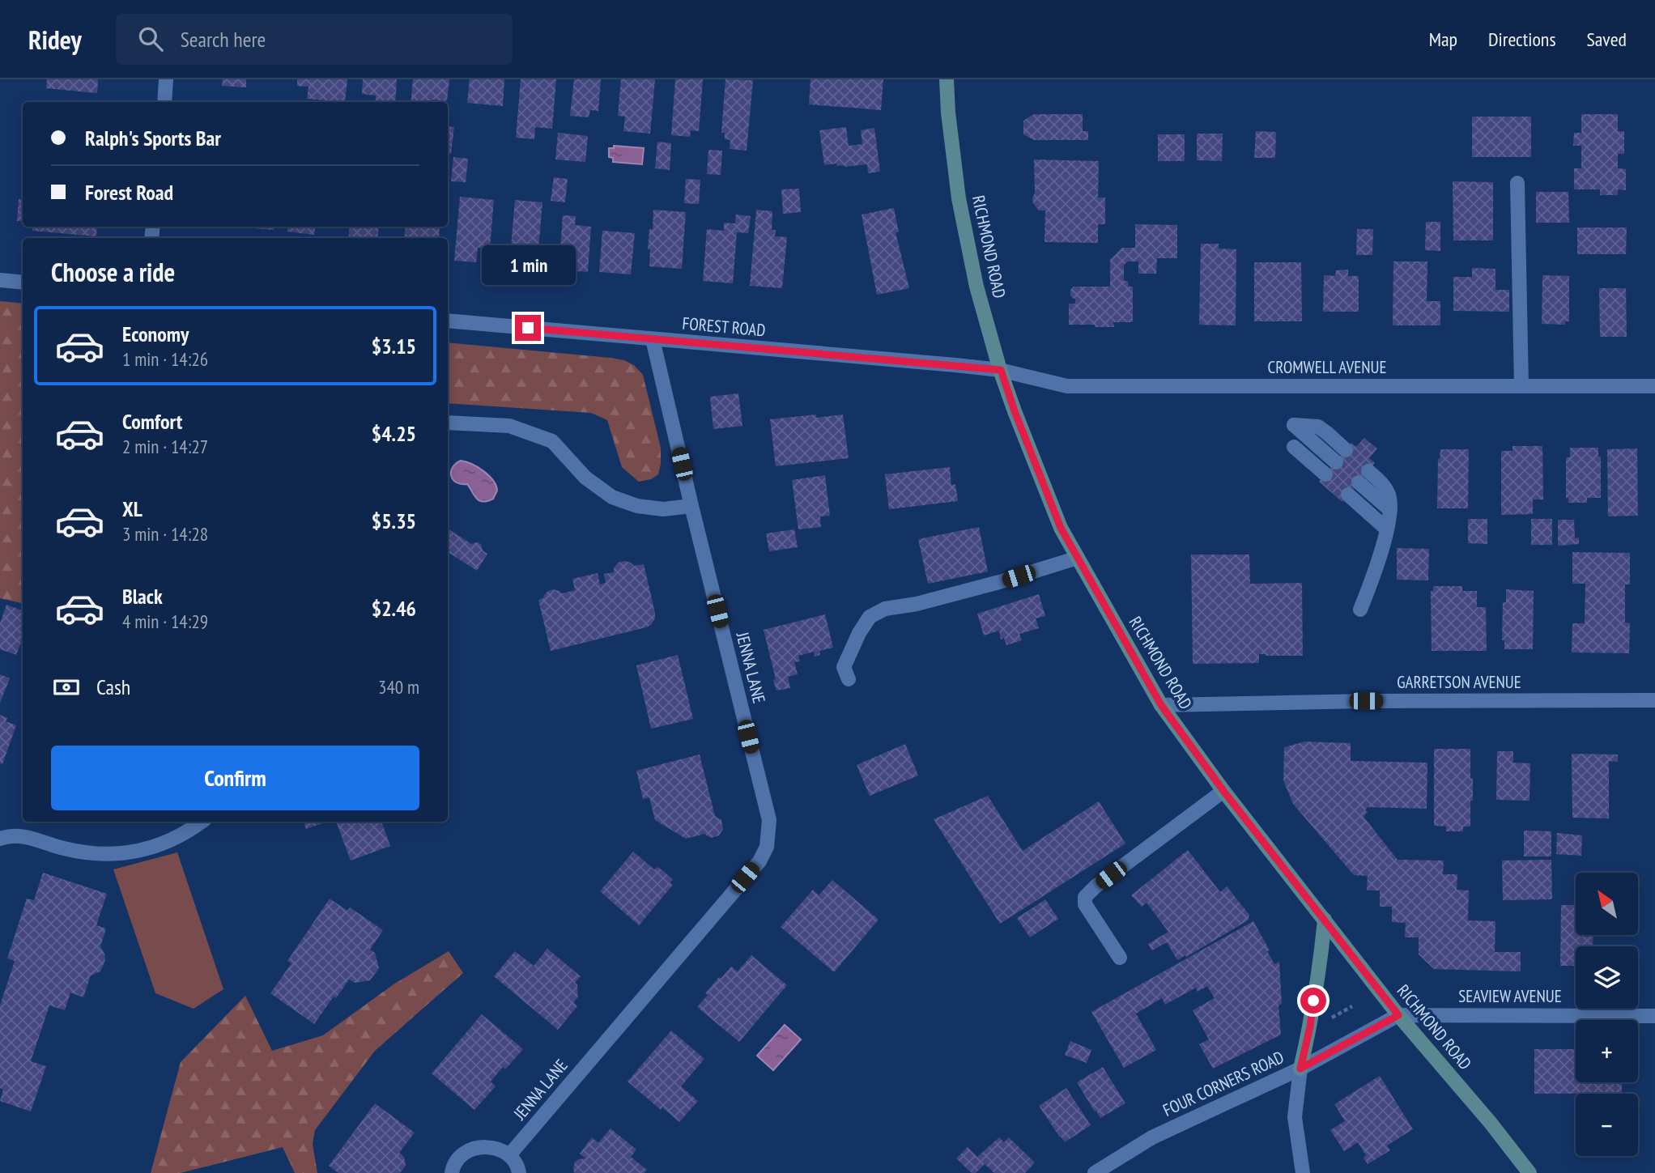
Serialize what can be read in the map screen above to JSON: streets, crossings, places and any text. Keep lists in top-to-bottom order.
{
  "streets": {
    "main road": ["RICHMOND ROAD"],
    "street": [
      "FOREST ROAD",
      "CROMWELL AVENUE",
      "JENNA LANE",
      "GARRETSON AVENUE",
      "SEAVIEW AVENUE",
      "FOUR CORNERS ROAD"
    ]
  },
  "crossings": [
    ["RICHMOND ROAD", "FOREST ROAD"],
    ["RICHMOND ROAD", "CROMWELL AVENUE"],
    ["RICHMOND ROAD", "GARRETSON AVENUE"],
    ["RICHMOND ROAD", "SEAVIEW AVENUE"],
    ["RICHMOND ROAD", "FOUR CORNERS ROAD"],
    ["FOREST ROAD", "CROMWELL AVENUE"],
    ["FOREST ROAD", "JENNA LANE"],
    ["SEAVIEW AVENUE", "FOUR CORNERS ROAD"]
  ],
  "north": "top left",
  "page": {
    "header": "Ridey",
    "search": "Search here",
    "nav": ["Map", "Directions", "Saved"],
    "banner": ["Ralph's Sports Bar", "Forest Road"],
    "heading": "Choose a ride",
    "bubble": "1 min",
    "list": [
      {
        "name": "Economy",
        "note": "1 min · 14:26",
        "value": "$3.15"
      },
      {
        "name": "Comfort",
        "note": "2 min · 14:27",
        "value": "$4.25"
      },
      {
        "name": "XL",
        "note": "3 min · 14:28",
        "value": "$5.35"
      },
      {
        "name": "Black",
        "note": "4 min · 14:29",
        "value": "$2.46"
      }
    ],
    "pay": ["Cash", "340 m"],
    "buttons": "Confirm",
    "map_buttons": ["+", "−"]
  }
}
